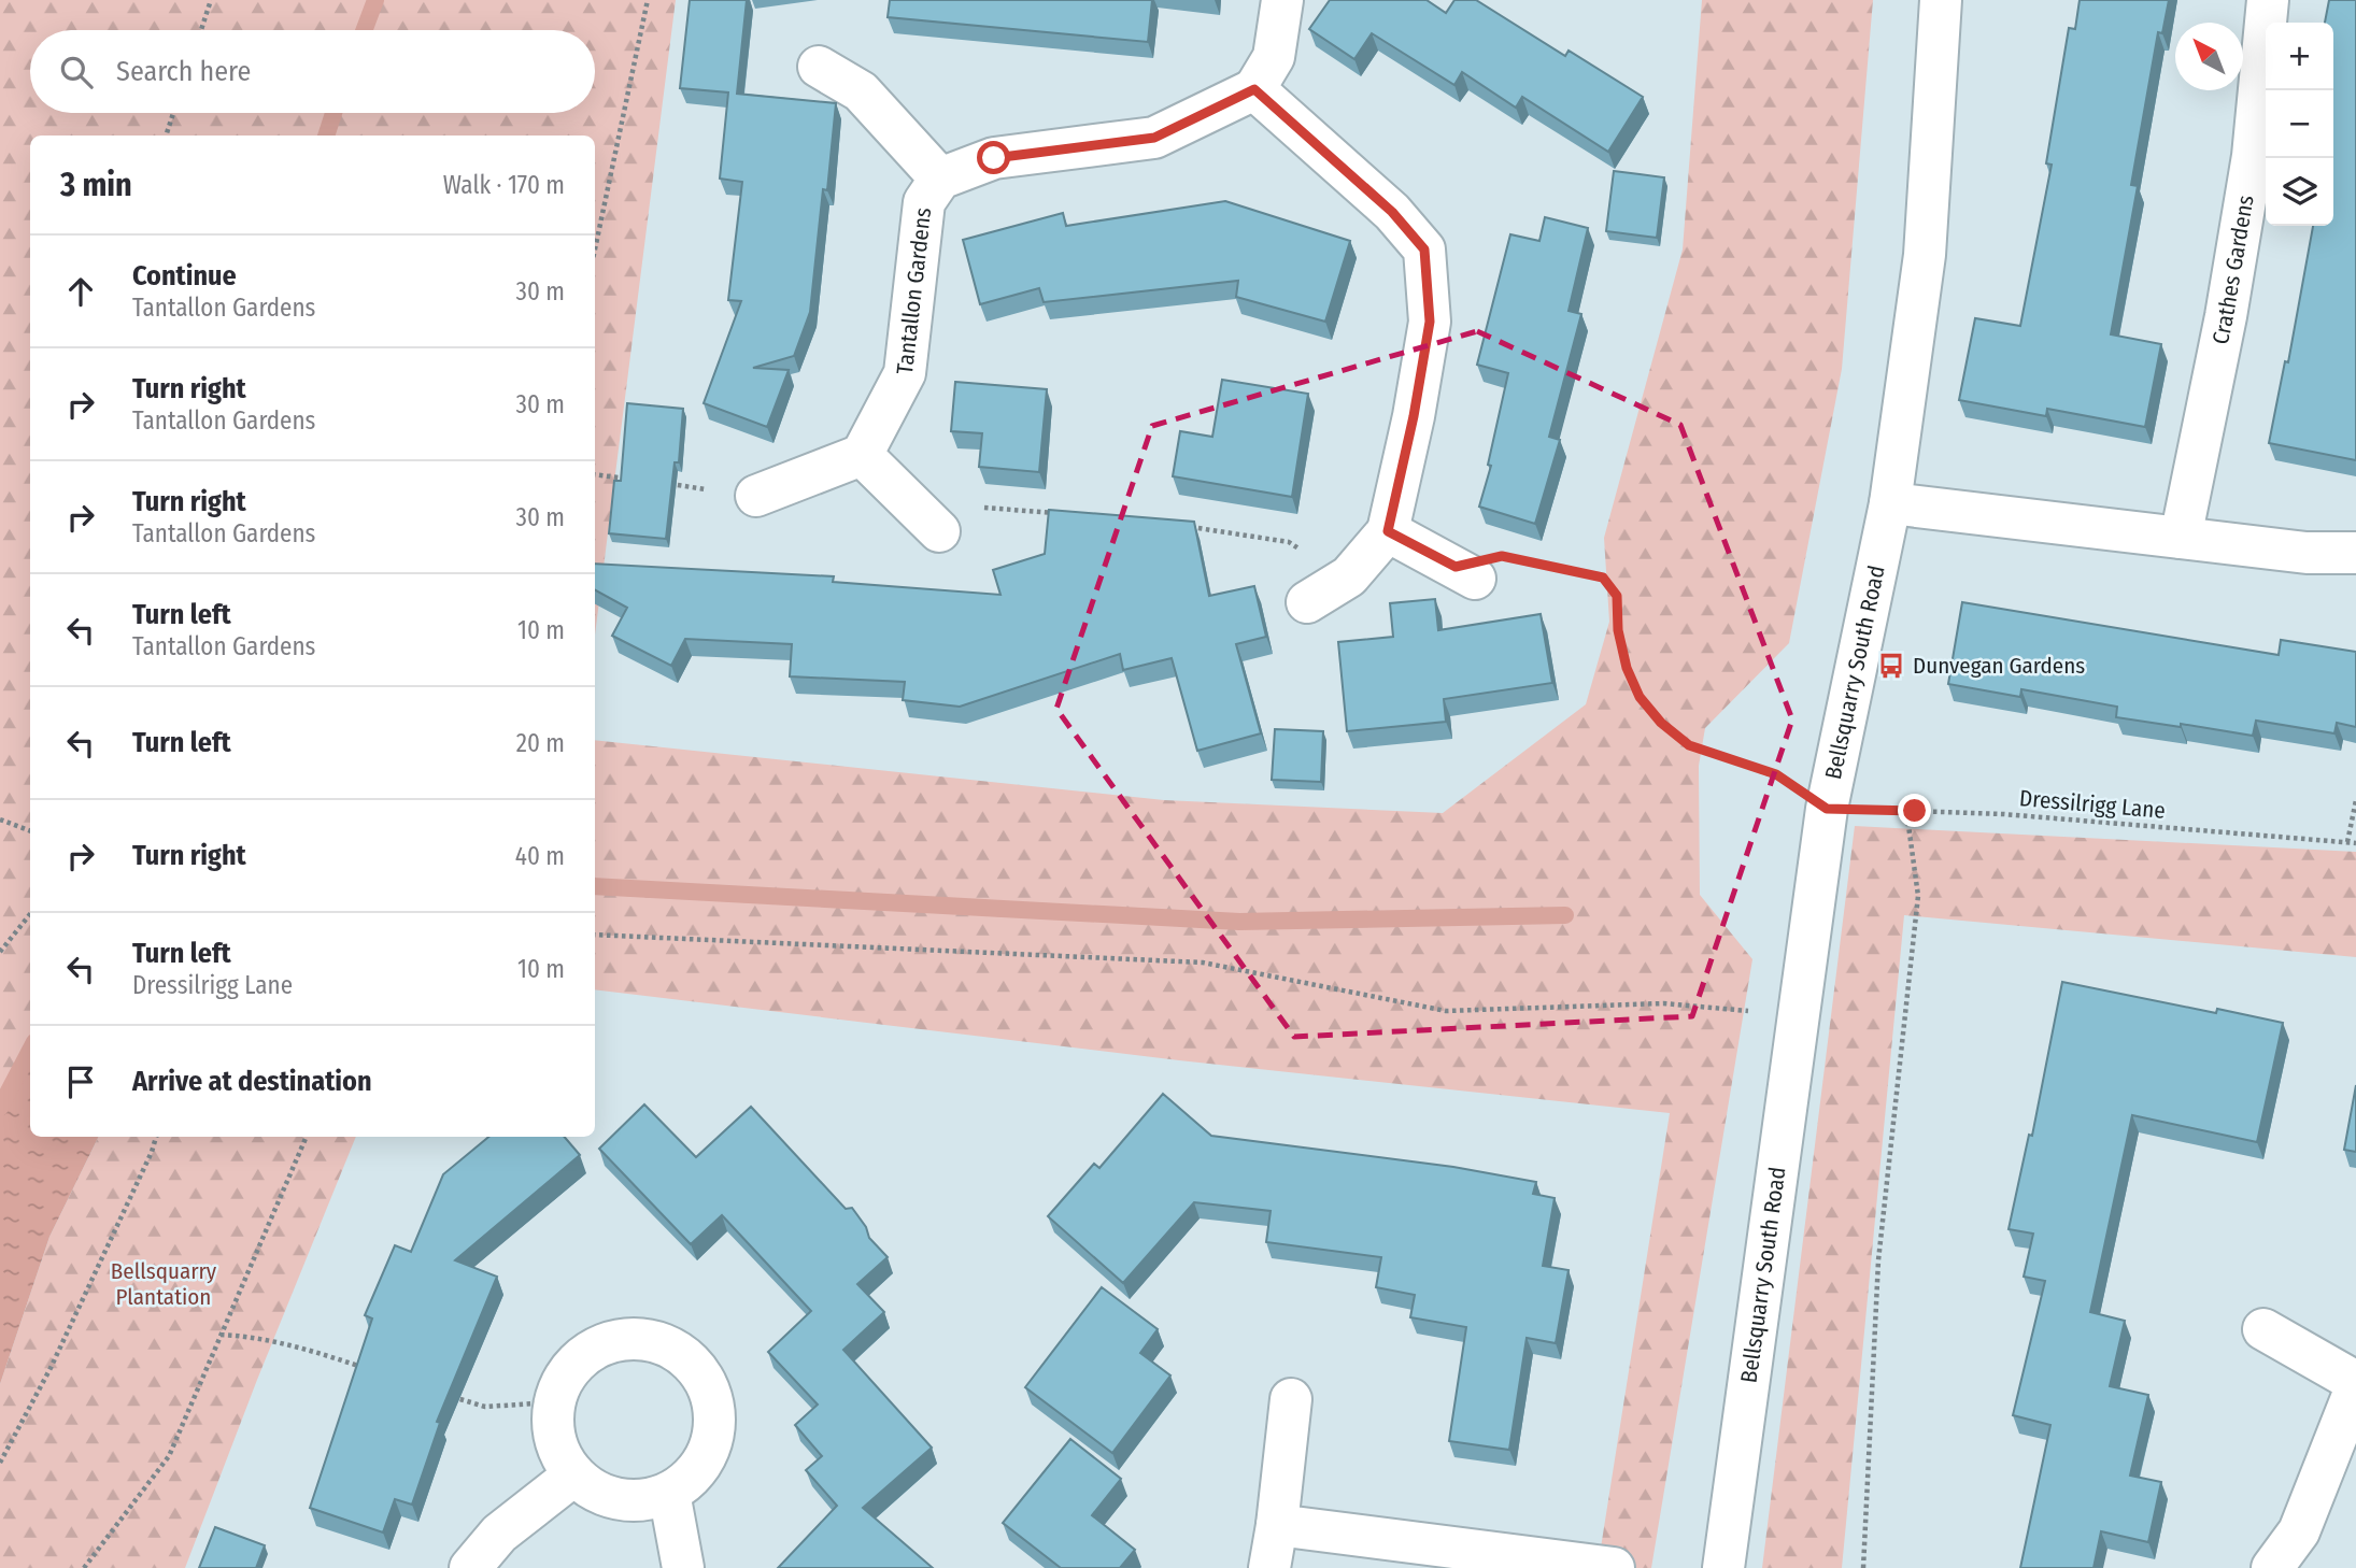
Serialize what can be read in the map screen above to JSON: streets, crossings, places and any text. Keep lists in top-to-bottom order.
{
  "streets": {
    "street": ["Crathes Gardens", "Tantallon Gardens", "Bellsquarry South Road"],
    "path": ["Dressilrigg Lane"]
  },
  "crossings": [
    ["Bellsquarry South Road", "Dressilrigg Lane"]
  ],
  "parks": ["Bellsquarry Plantation"],
  "places": {
    "bus stop": ["Dunvegan Gardens"]
  },
  "north": "top left",
  "page": {
    "map_buttons": ["+", "−"],
    "search": "Search here",
    "heading": ["3 min", "Walk · 170 m"],
    "list": [
      ["Continue", "Tantallon Gardens", "30 m"],
      ["Turn right", "Tantallon Gardens", "30 m"],
      ["Turn right", "Tantallon Gardens", "30 m"],
      ["Turn left", "Tantallon Gardens", "10 m"],
      ["Turn left", "20 m"],
      ["Turn right", "40 m"],
      ["Turn left", "Dressilrigg Lane", "10 m"],
      "Arrive at destination"
    ]
  }
}
